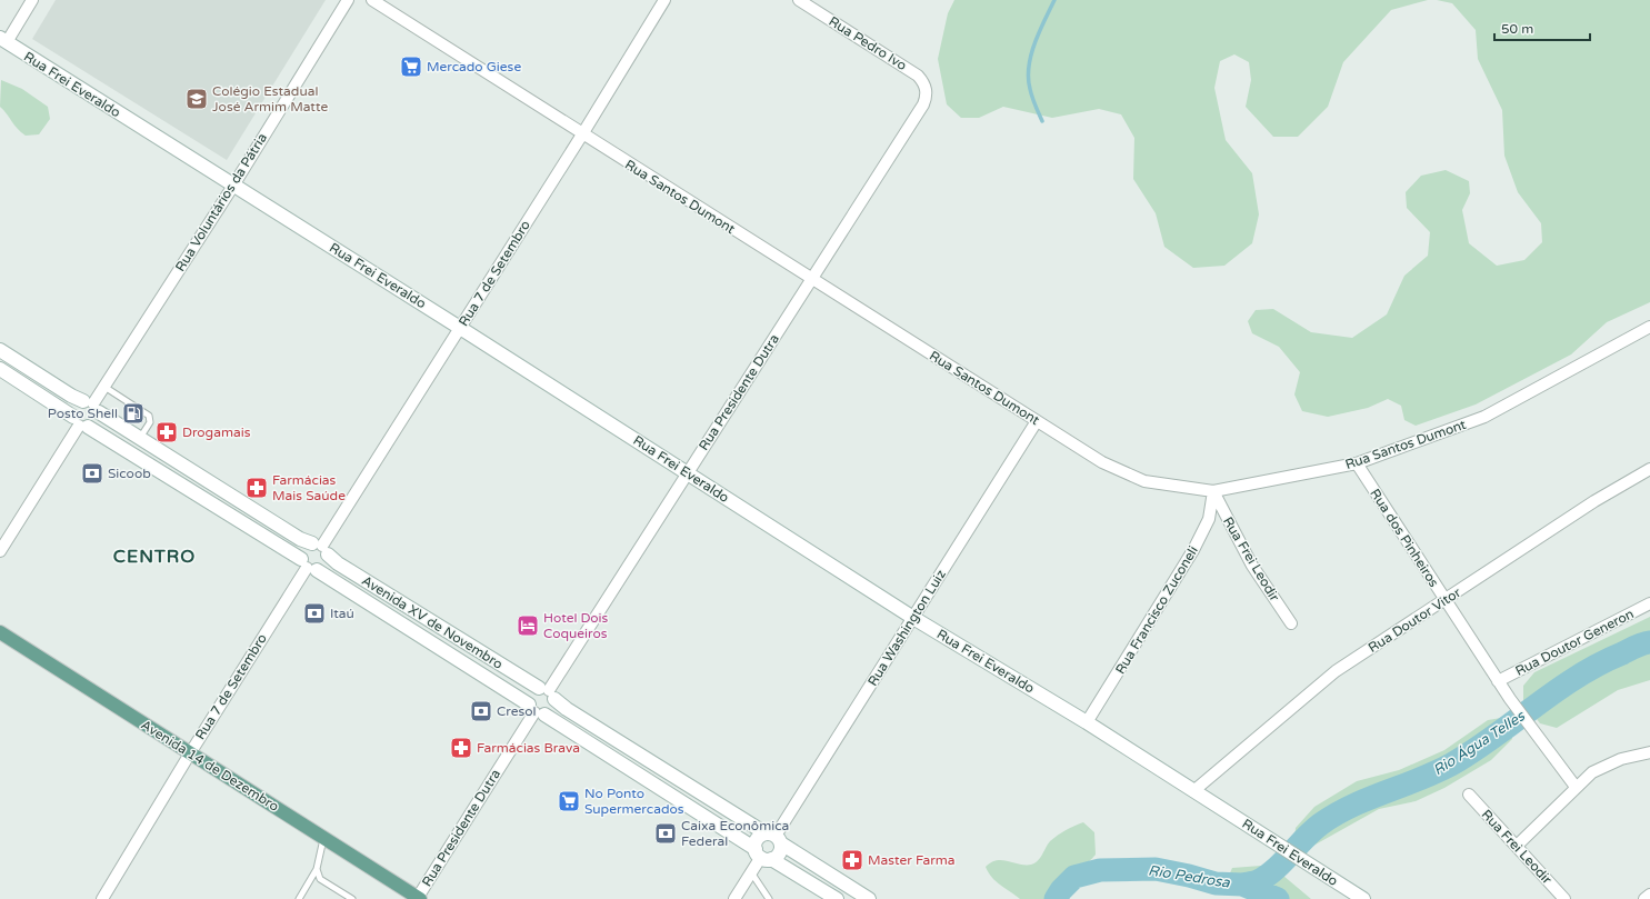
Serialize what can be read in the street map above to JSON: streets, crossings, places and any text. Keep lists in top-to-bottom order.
{
  "streets": {
    "main road": ["Rua Frei Everaldo", "Avenida XV de Novembro", "Avenida 14 de Dezembro"],
    "street": [
      "Rua Pedro Ivo",
      "Rua Santos Dumont",
      "Rua Voluntários da Pátria",
      "Rua 7 de Setembro",
      "Rua Presidente Dutra",
      "Rua dos Pinheiros",
      "Rua Frei Leodir",
      "Rua Francisco Zuconeli",
      "Rua Doutor Vitor",
      "Rua Washington Luiz",
      "Rua Doutor Generon"
    ]
  },
  "crossings": [
    ["Rua Pedro Ivo", "Rua Presidente Dutra"],
    ["Rua Frei Everaldo", "Rua Voluntários da Pátria"],
    ["Rua Frei Everaldo", "Rua 7 de Setembro"],
    ["Rua Frei Everaldo", "Rua Presidente Dutra"],
    ["Rua Frei Everaldo", "Rua Francisco Zuconeli"],
    ["Rua Frei Everaldo", "Rua Doutor Vitor"],
    ["Rua Frei Everaldo", "Rua Washington Luiz"],
    ["Rua Santos Dumont", "Rua 7 de Setembro"],
    ["Rua Santos Dumont", "Rua Presidente Dutra"],
    ["Rua Santos Dumont", "Rua dos Pinheiros"],
    ["Rua Santos Dumont", "Rua Frei Leodir"],
    ["Rua Santos Dumont", "Rua Francisco Zuconeli"],
    ["Rua Santos Dumont", "Rua Washington Luiz"],
    ["Rua Voluntários da Pátria", "Avenida XV de Novembro"],
    ["Rua 7 de Setembro", "Avenida XV de Novembro"],
    ["Rua 7 de Setembro", "Avenida 14 de Dezembro"],
    ["Rua Presidente Dutra", "Avenida XV de Novembro"],
    ["Rua Presidente Dutra", "Avenida 14 de Dezembro"],
    ["Rua dos Pinheiros", "Rua Doutor Vitor"],
    ["Rua dos Pinheiros", "Rua Doutor Generon"],
    ["Rua Frei Leodir", "Rua Francisco Zuconeli"],
    ["Avenida XV de Novembro", "Rua Washington Luiz"]
  ],
  "districts": ["CENTRO"],
  "water": ["Rio Água Telles", "Rio Pedrosa"],
  "places": {
    "supermarket": ["Mercado Giese", "No Ponto Supermercados"],
    "school or university": ["Colégio Estadual José Armim Matte"],
    "fuel station": ["Posto Shell"],
    "pharmacy": [
      "Drogamais",
      "Farmácias Mais Saúde",
      "Farmácias Brava",
      "Master Farma"
    ],
    "bank": [
      "Sicoob",
      "Itaú",
      "Cresol",
      "Caixa Econômica Federal"
    ],
    "hotel": ["Hotel Dois Coqueiros"]
  },
  "scale_bar": "50 m"
}
